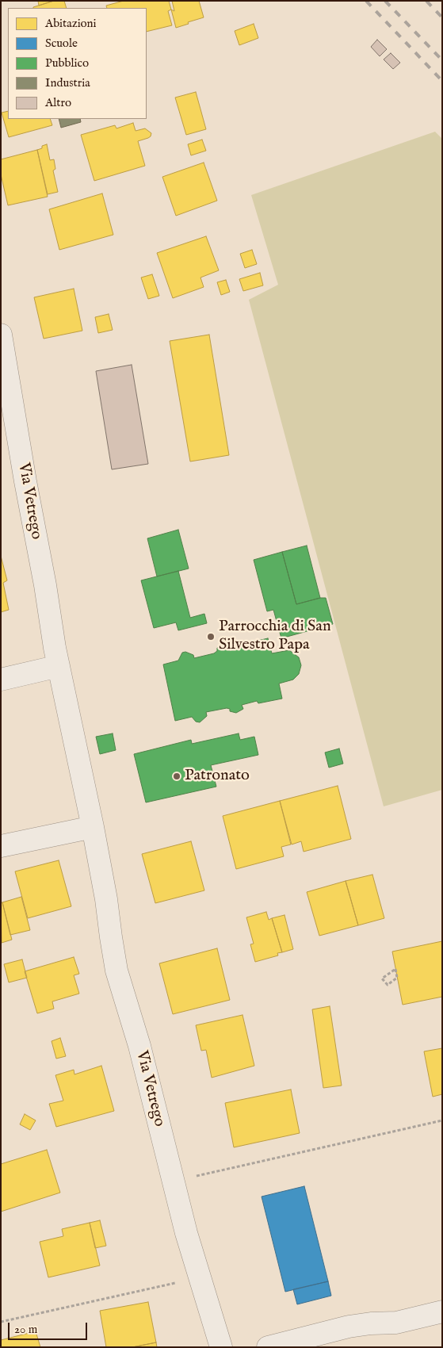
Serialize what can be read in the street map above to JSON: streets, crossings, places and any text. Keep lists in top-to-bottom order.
{
  "streets": {
    "street": ["Via Vetrego"]
  },
  "places": ["Parrocchia di San Silvestro Papa", "Patronato"],
  "legend": [
    "Abitazioni",
    "Scuole",
    "Pubblico",
    "Industria",
    "Altro"
  ],
  "scale_bar": "20 m"
}
